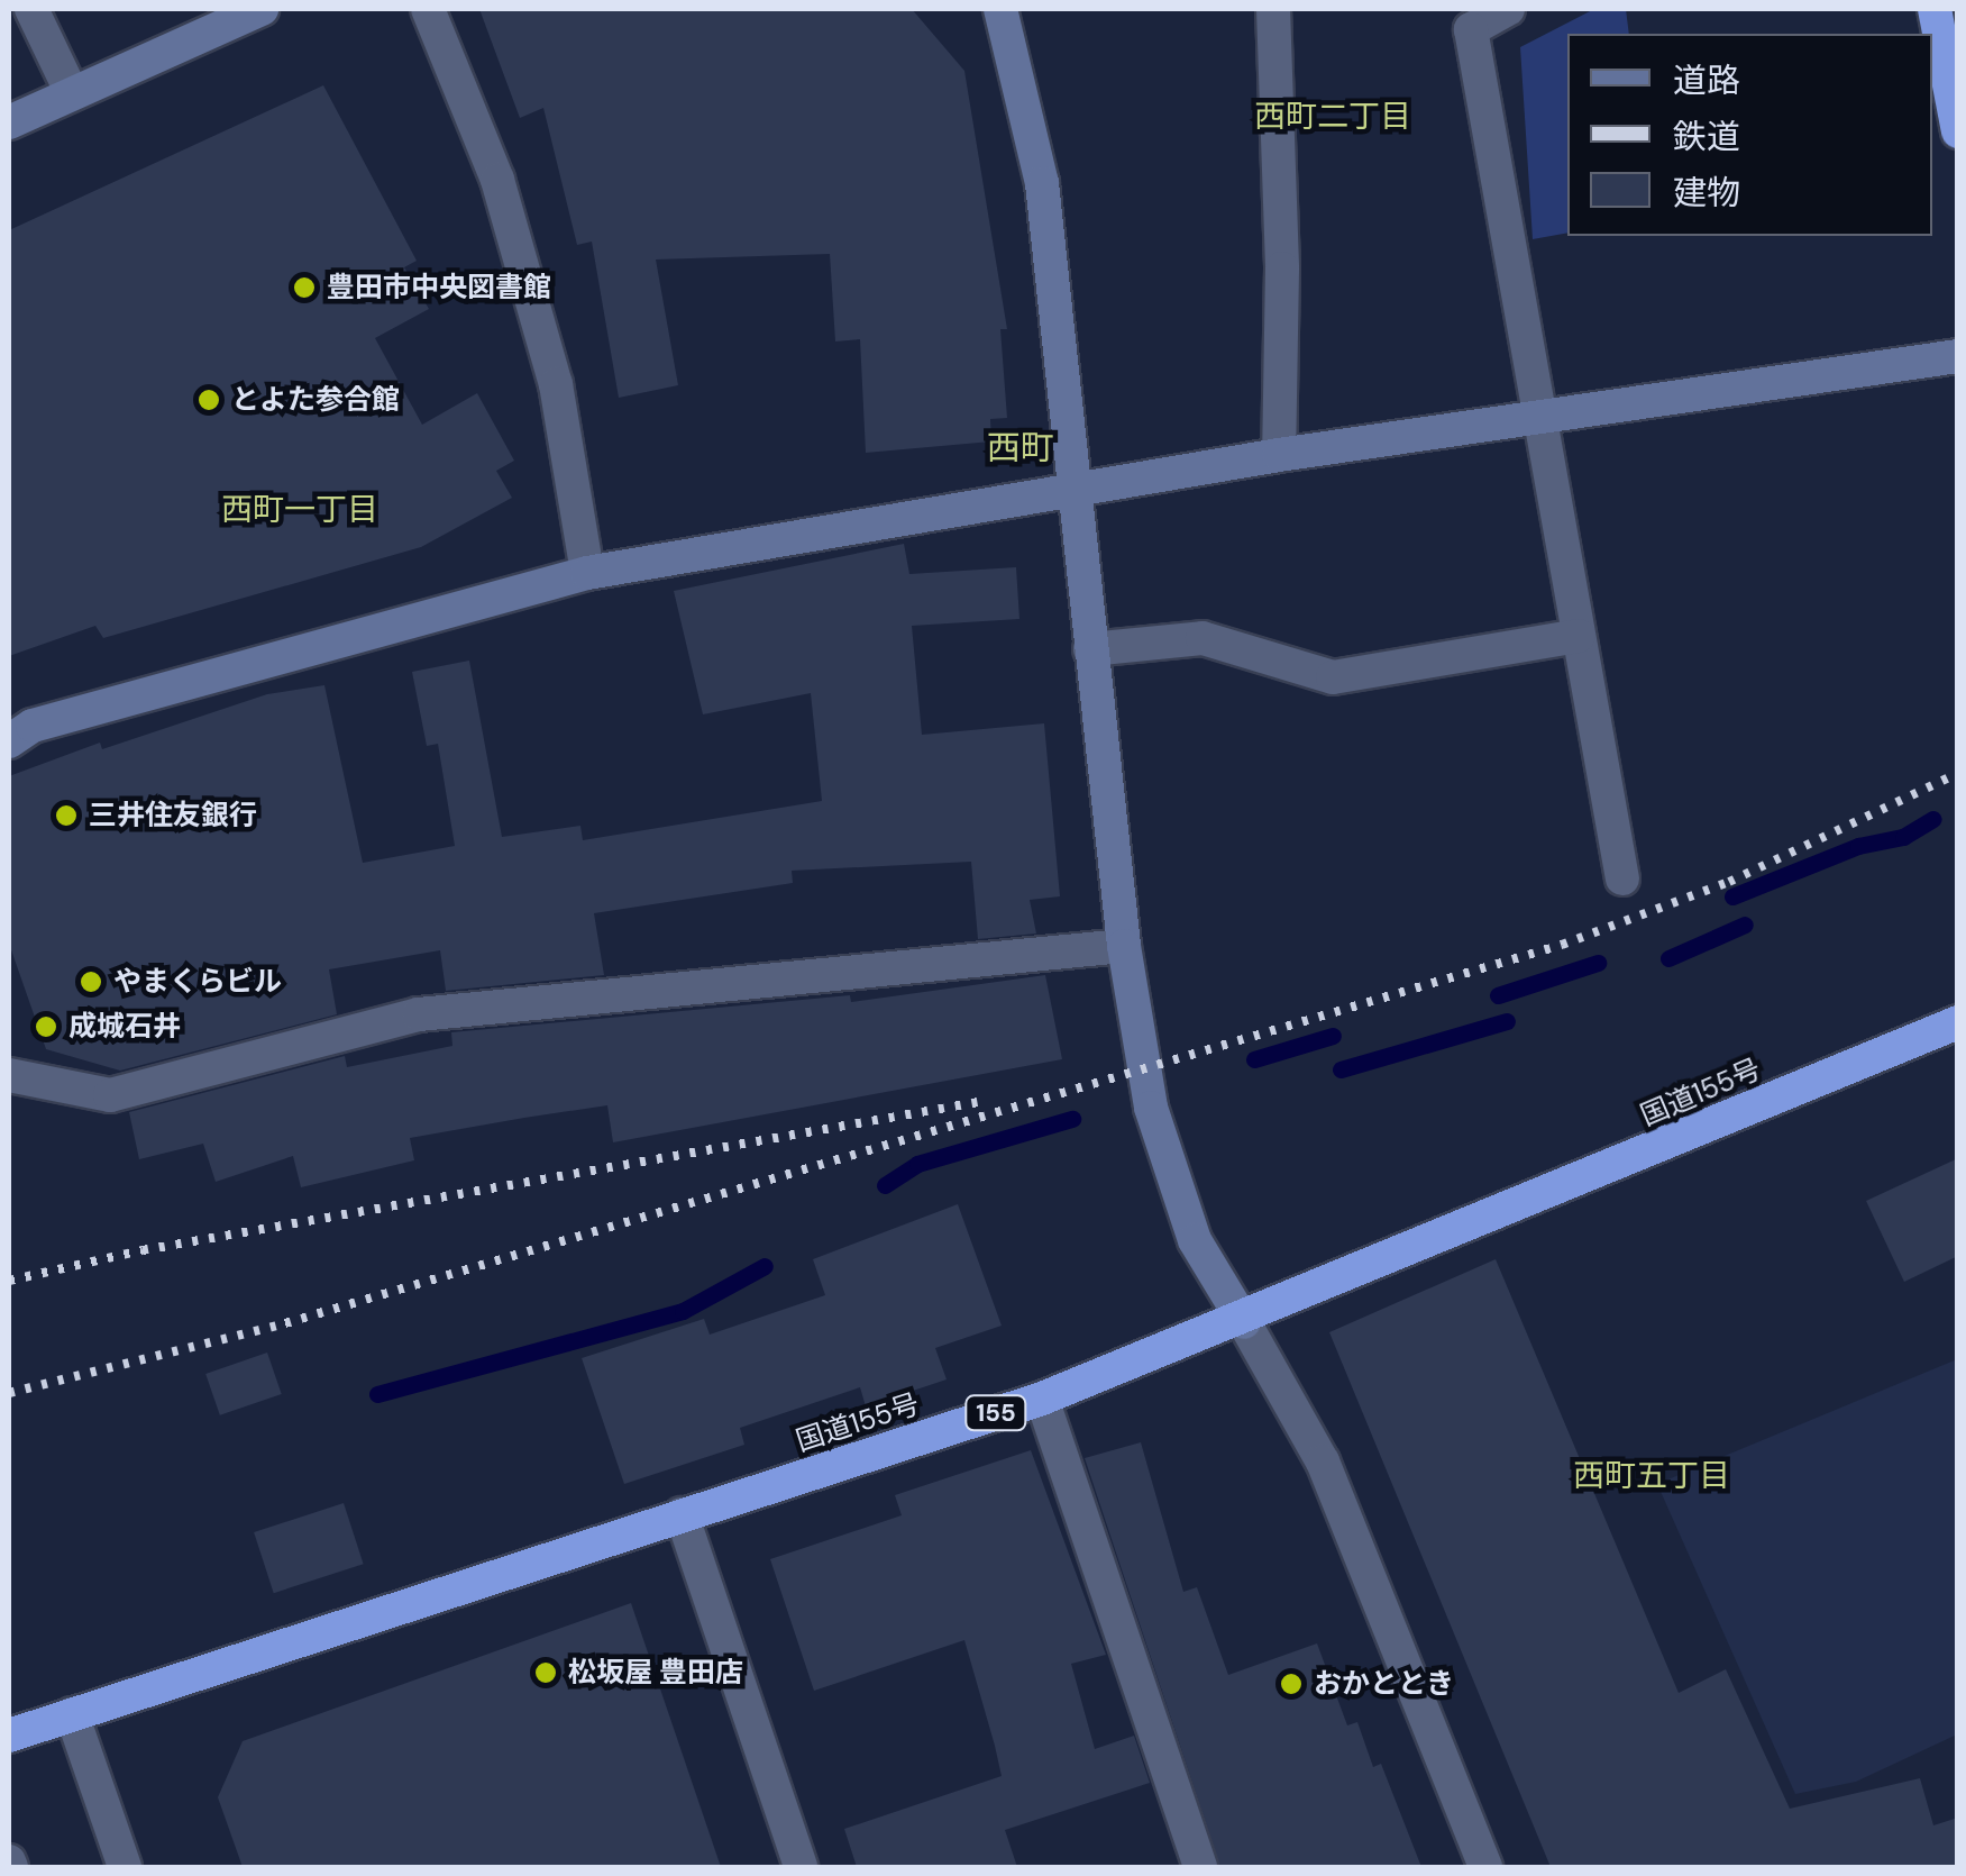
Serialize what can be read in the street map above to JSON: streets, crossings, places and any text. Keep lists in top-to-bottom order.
{
  "streets": {
    "highway": ["国道155号", "155"]
  },
  "districts": [
    "西町二丁目",
    "西町",
    "西町一丁目",
    "西町五丁目"
  ],
  "places": [
    "豊田市中央図書館",
    "とよた参合館",
    "三井住友銀行",
    "やまくらビル",
    "成城石井",
    "松坂屋 豊田店",
    "おかととき"
  ],
  "legend": ["道路", "鉄道", "建物"]
}
